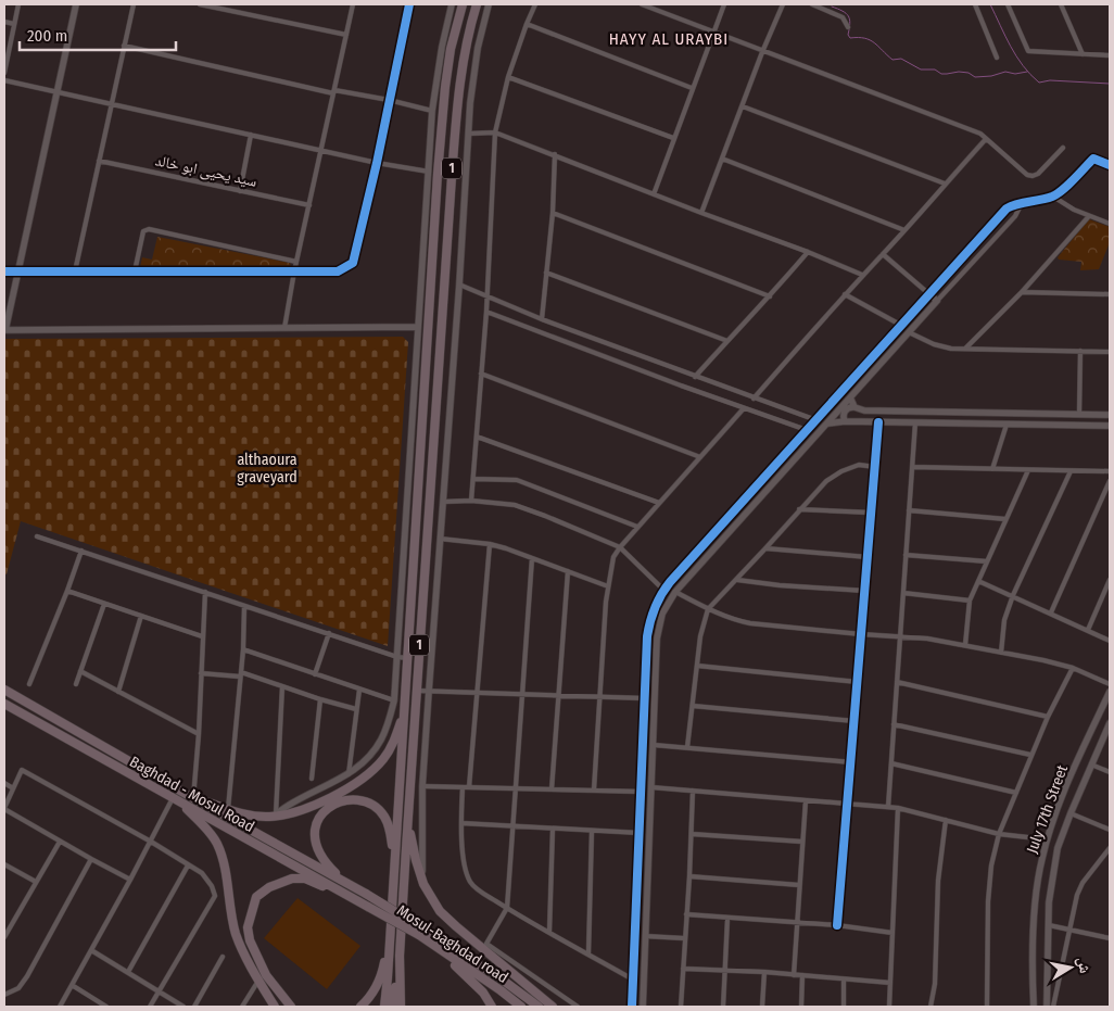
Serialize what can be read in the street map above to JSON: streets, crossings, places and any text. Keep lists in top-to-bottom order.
{
  "streets": {
    "highway": ["1", "Baghdad - Mosul Road", "Mosul-Baghdad road"],
    "street": ["سيد يحيى ابو خالد", "July 17th Street"]
  },
  "crossings": [
    ["Baghdad - Mosul Road", "Mosul-Baghdad road"]
  ],
  "districts": ["HAYY AL URAYBI"],
  "parks": ["althaoura graveyard"],
  "scale_bar": "200 m",
  "north": "right"
}
